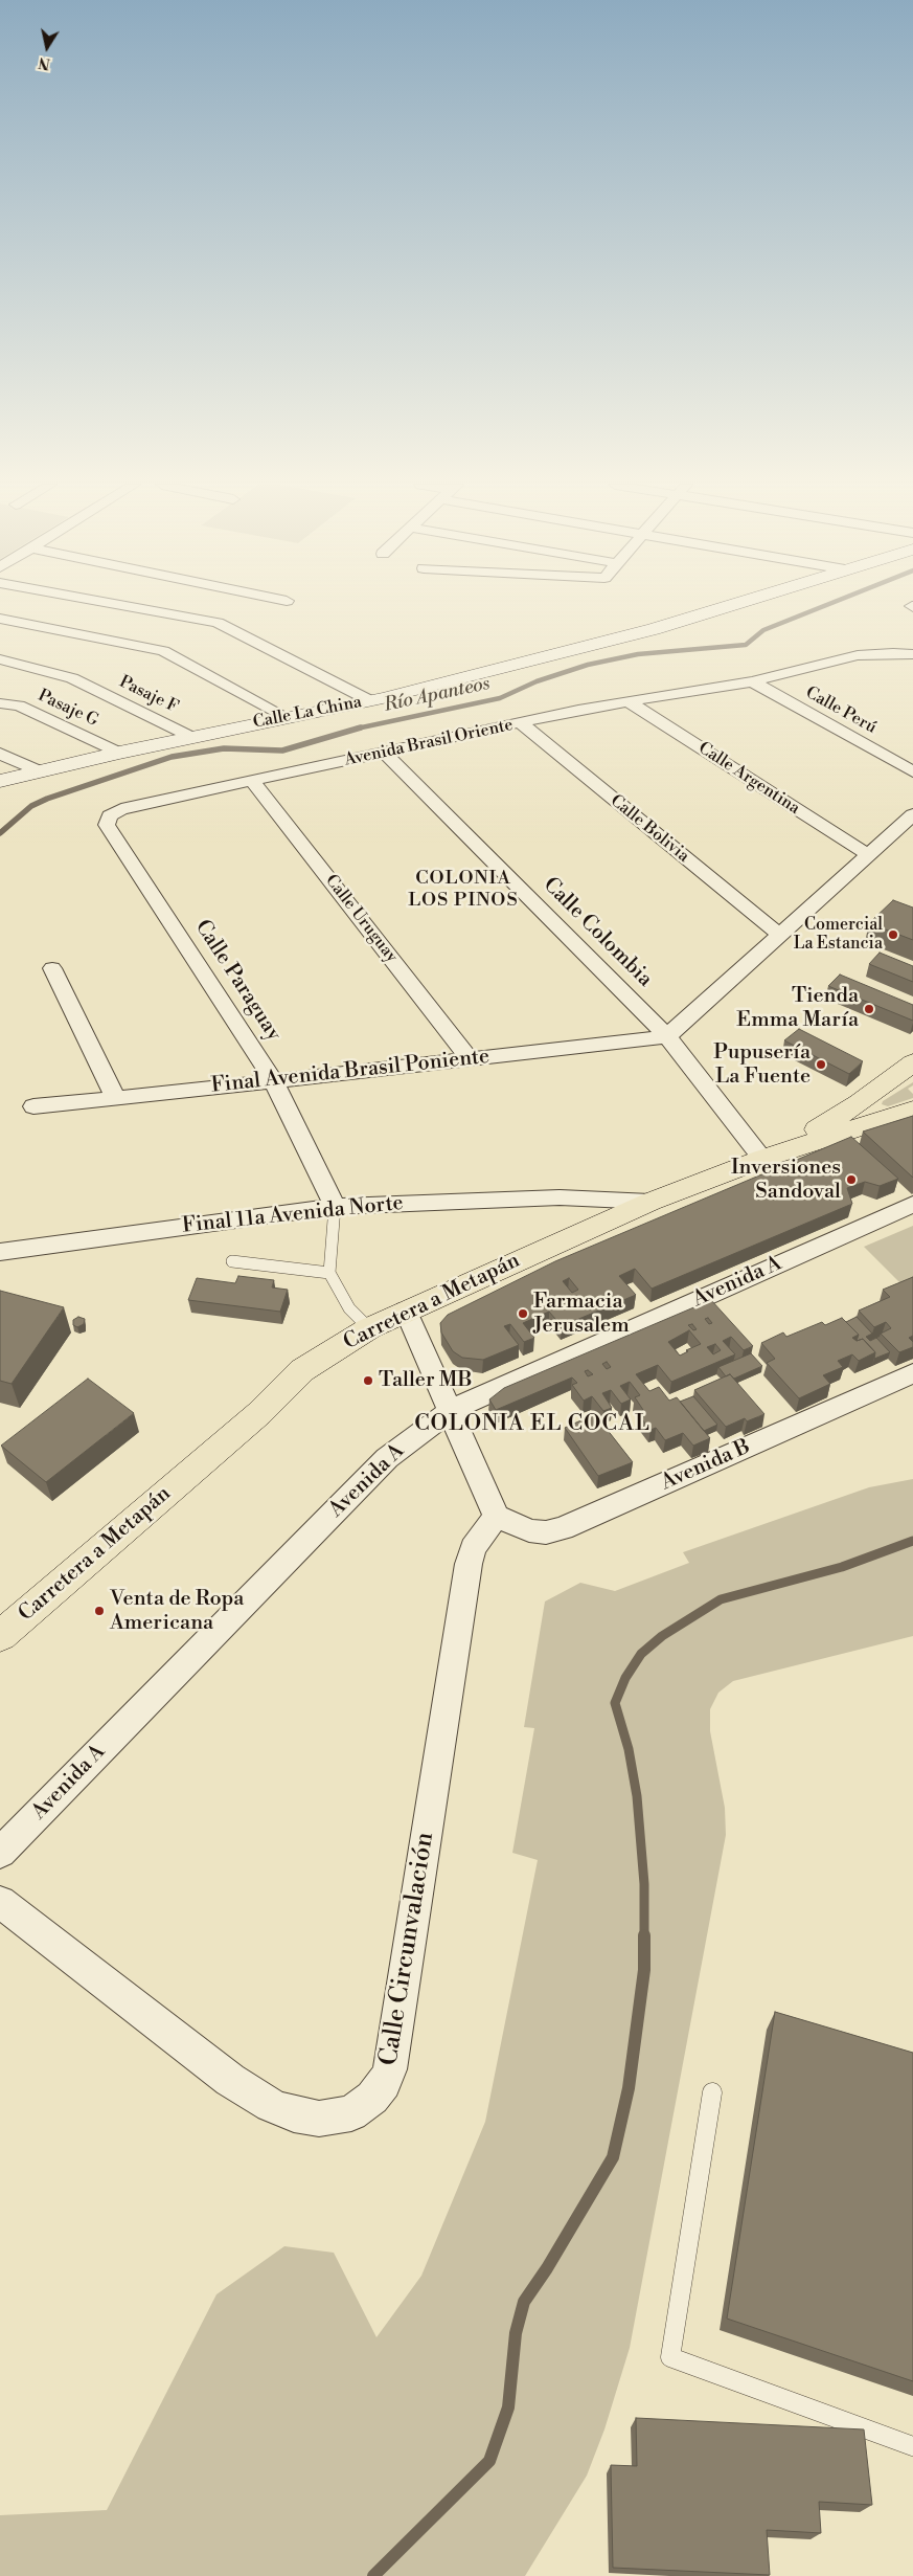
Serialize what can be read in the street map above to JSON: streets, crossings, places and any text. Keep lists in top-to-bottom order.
{
  "streets": {
    "main road": ["Calle La China", "Carretera a Metapán"],
    "street": [
      "Pasaje F",
      "Pasaje G",
      "Calle Perú",
      "Avenida Brasil Oriente",
      "Calle Argentina",
      "Calle Bolivia",
      "Calle Uruguay",
      "Calle Colombia",
      "Calle Paraguay",
      "Final Avenida Brasil Poniente",
      "Final 11a Avenida Norte",
      "Avenida A",
      "Avenida B",
      "Calle Circunvalación"
    ]
  },
  "crossings": [
    ["Pasaje F", "Calle La China"],
    ["Pasaje G", "Calle La China"],
    ["Calle Perú", "Avenida Brasil Oriente"],
    ["Avenida Brasil Oriente", "Calle Argentina"],
    ["Avenida Brasil Oriente", "Calle Bolivia"],
    ["Avenida Brasil Oriente", "Calle Uruguay"],
    ["Avenida Brasil Oriente", "Calle Colombia"],
    ["Avenida Brasil Oriente", "Calle Paraguay"],
    ["Calle Uruguay", "Final Avenida Brasil Poniente"],
    ["Calle Colombia", "Final Avenida Brasil Poniente"],
    ["Calle Colombia", "Carretera a Metapán"],
    ["Calle Paraguay", "Final Avenida Brasil Poniente"],
    ["Calle Paraguay", "Final 11a Avenida Norte"],
    ["Final 11a Avenida Norte", "Carretera a Metapán"],
    ["Avenida B", "Calle Circunvalación"]
  ],
  "districts": ["COLONIA LOS PINOS", "COLONIA EL COCAL"],
  "water": ["Río Apanteos"],
  "places": [
    "Comercial La Estancia",
    "Tienda Emma María",
    "Pupusería La Fuente",
    "Inversiones Sandoval",
    "Farmacia Jerusalem",
    "Taller MB",
    "Venta de Ropa Americana"
  ],
  "north": "bottom"
}
